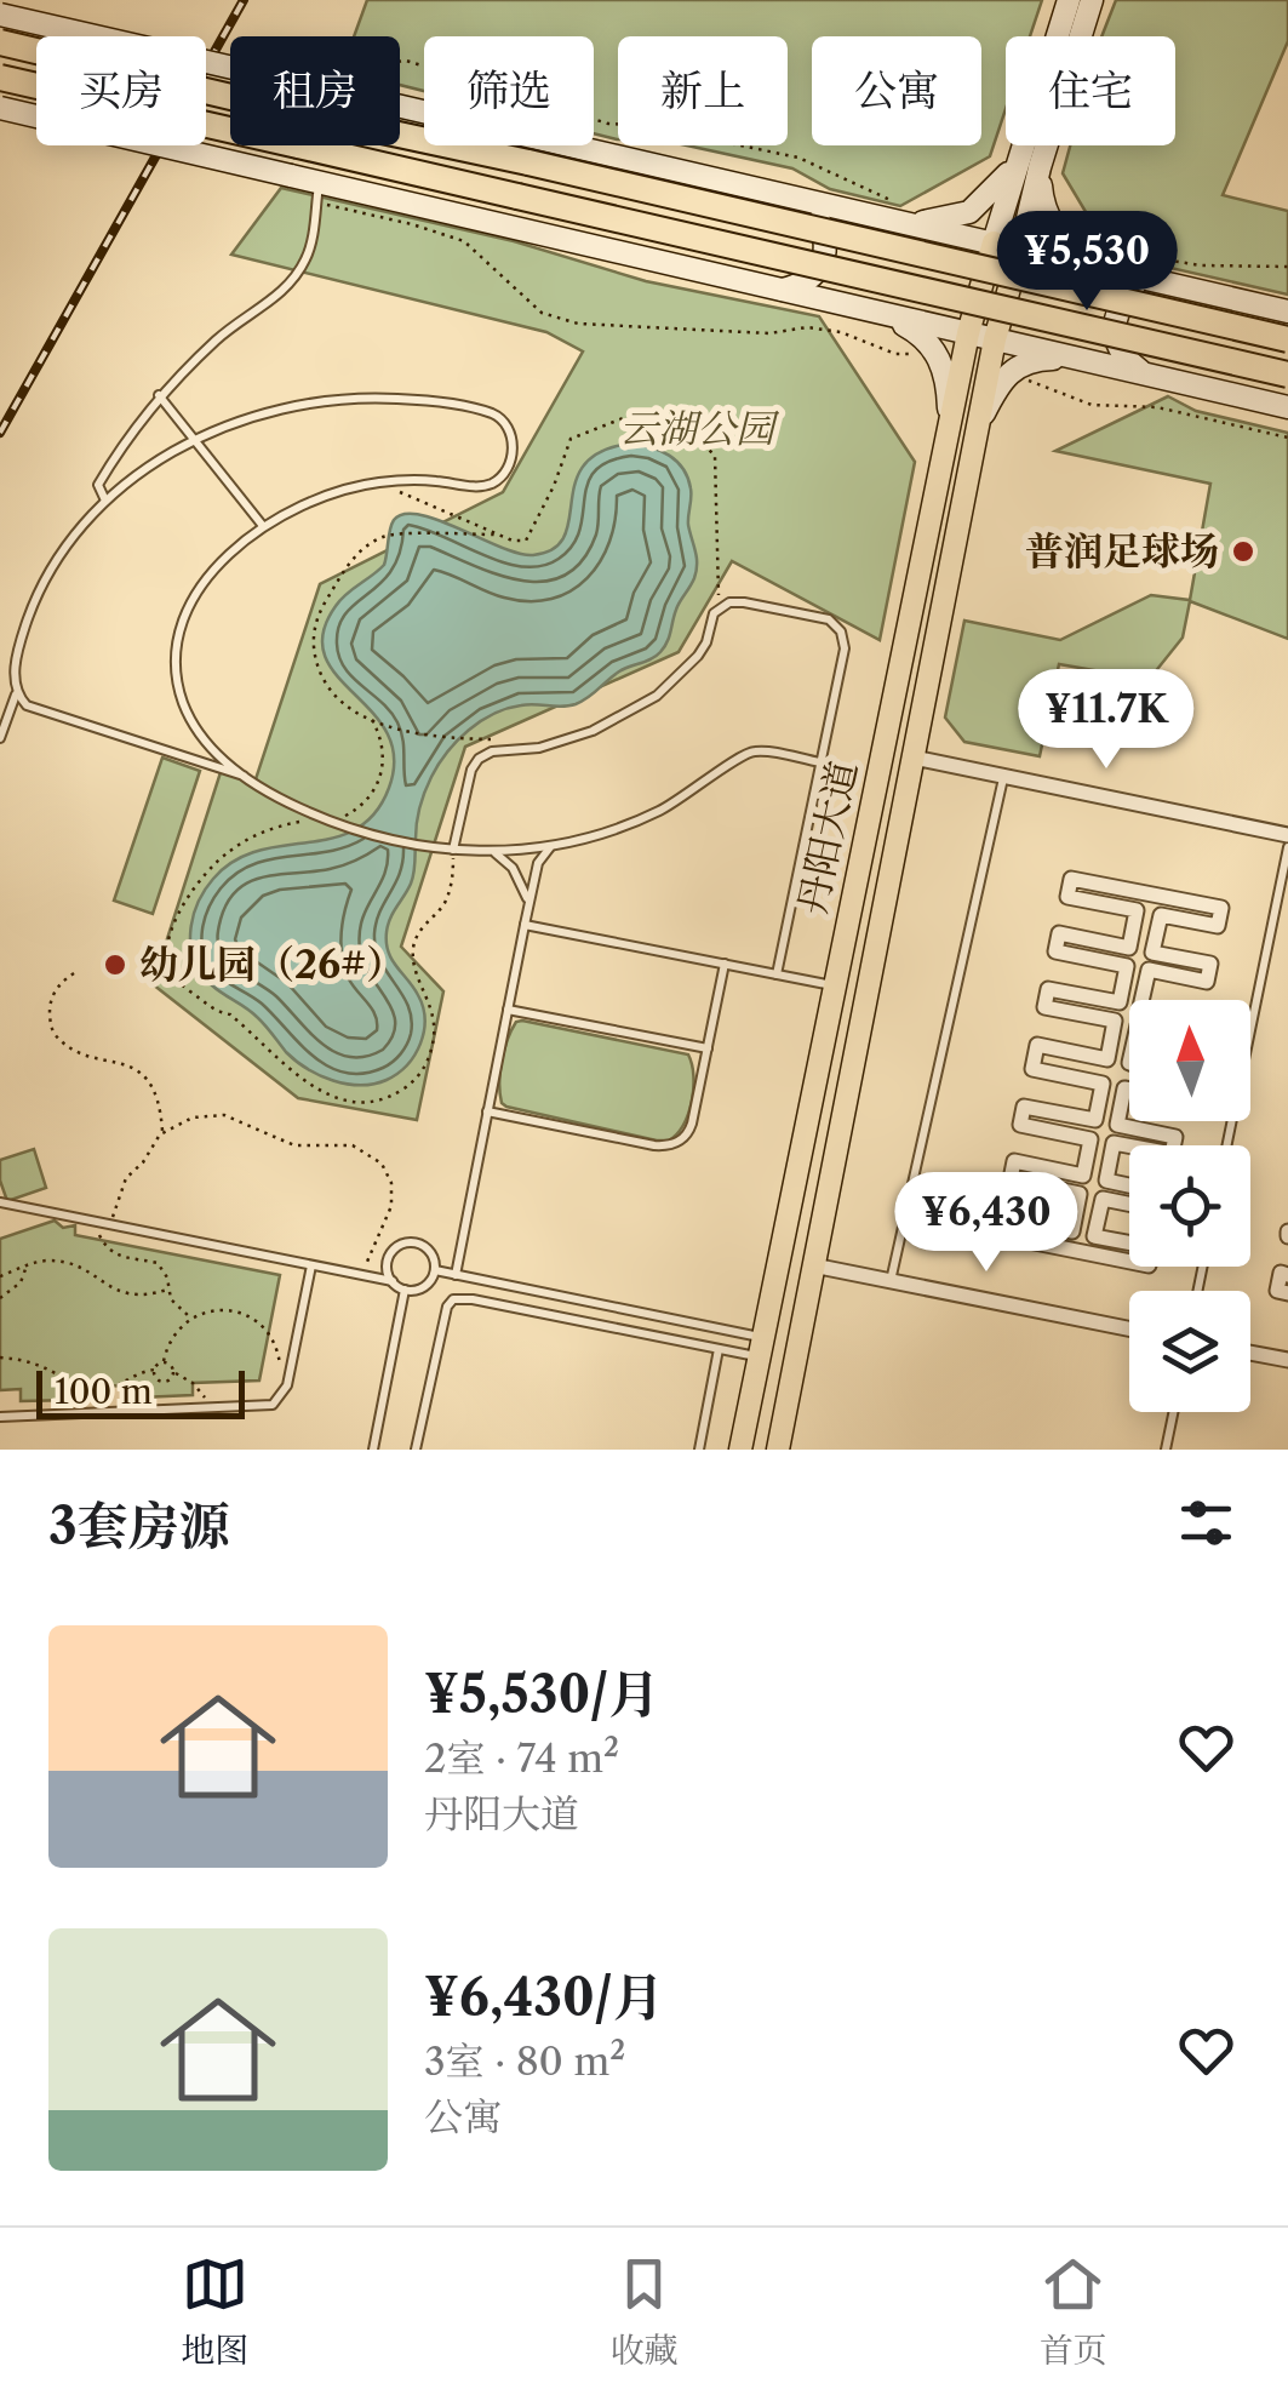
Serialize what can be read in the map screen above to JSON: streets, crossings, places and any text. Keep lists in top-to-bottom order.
{
  "streets": {
    "main road": ["丹阳大道"]
  },
  "parks": ["云湖公园"],
  "places": ["普润足球场", "幼儿园（26#）"],
  "scale_bar": "100 m",
  "north": "top",
  "page": {
    "chip": [
      "买房",
      "租房",
      "筛选",
      "新上",
      "公寓",
      "住宅"
    ],
    "price": ["¥5,530", "¥11.7K", "¥6,430"],
    "scale": "100 m",
    "heading": "3套房源",
    "list": [
      {
        "name": "¥5,530/月",
        "note": "2室 · 74 m² · 丹阳大道"
      },
      {
        "name": "¥6,430/月",
        "note": "3室 · 80 m² · 公寓"
      }
    ],
    "tabs": ["地图", "收藏", "首页"]
  }
}
